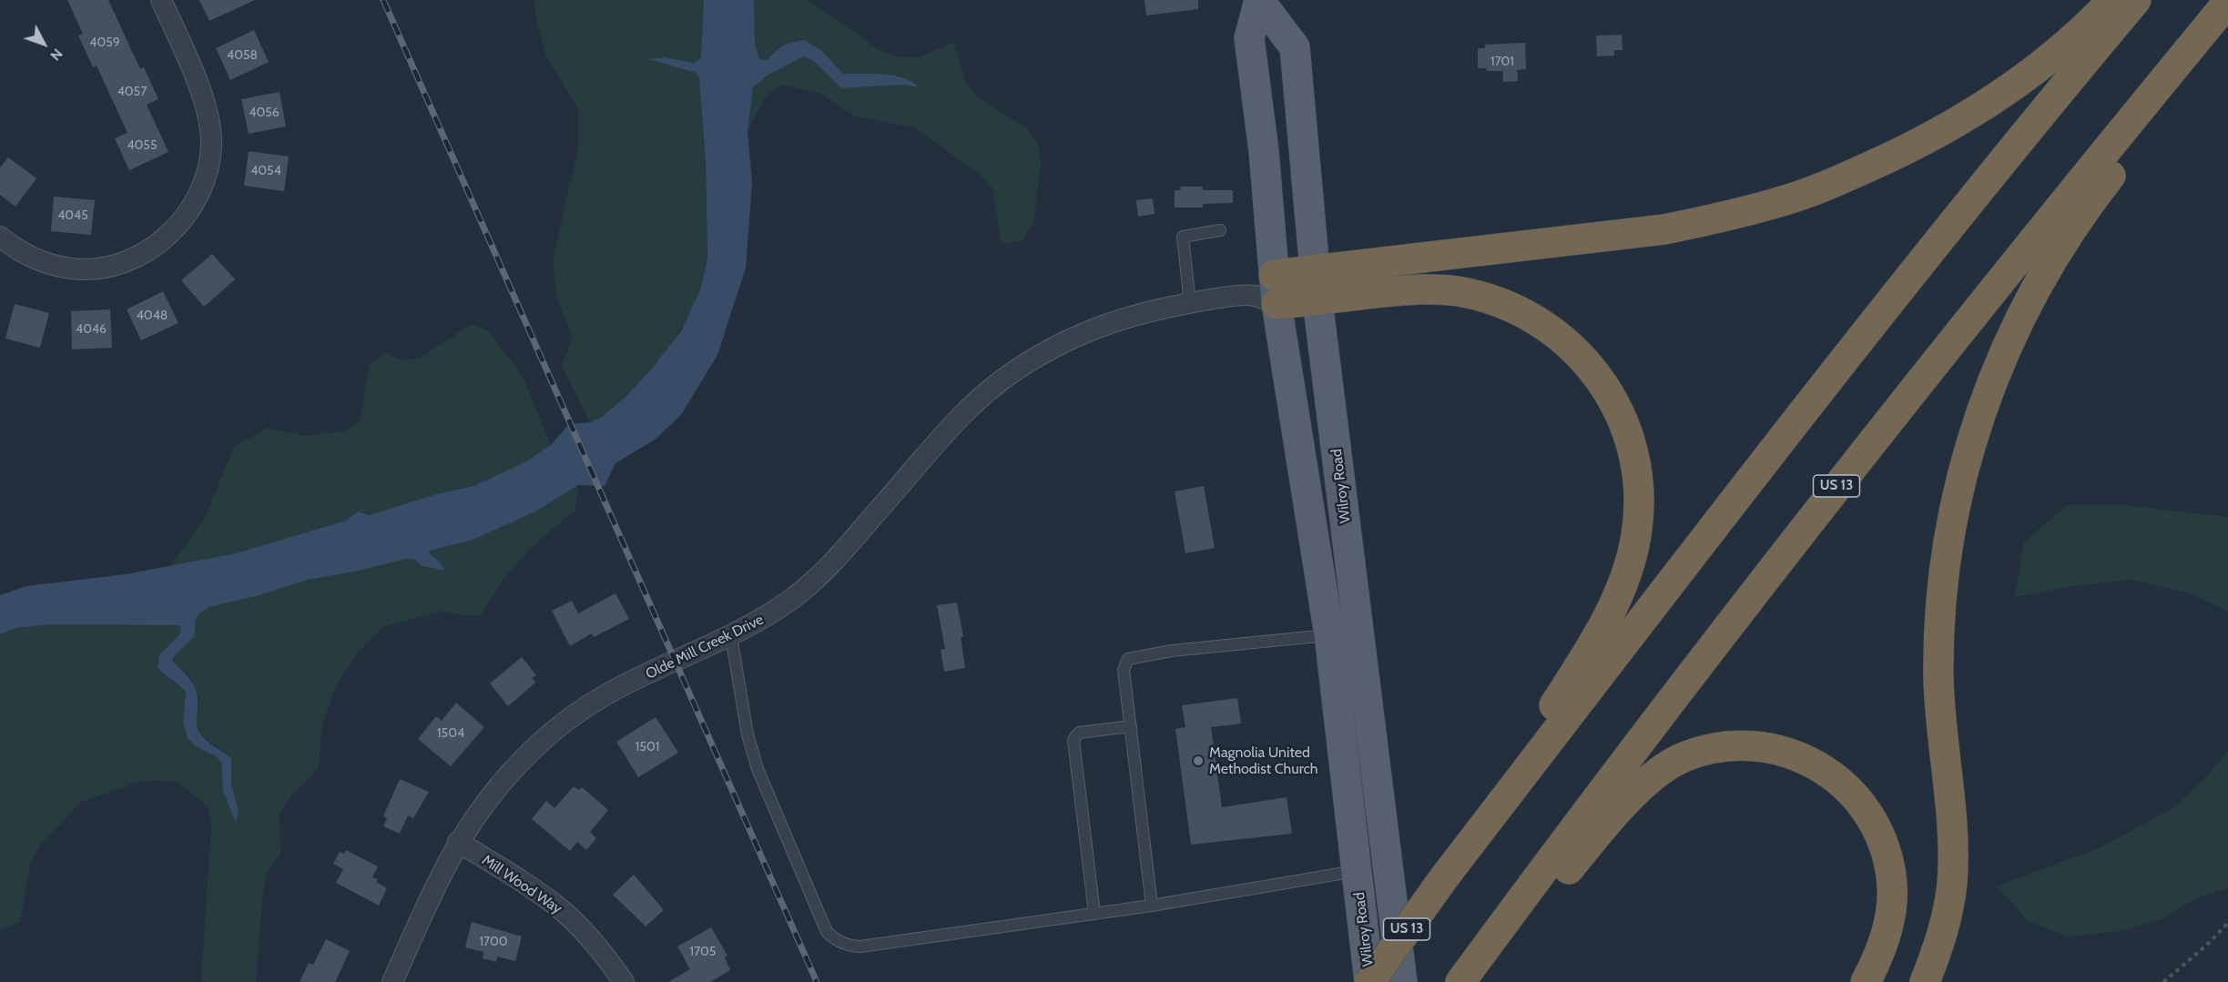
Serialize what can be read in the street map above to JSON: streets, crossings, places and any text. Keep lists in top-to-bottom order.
{
  "streets": {
    "highway": ["US 13"],
    "main road": ["Wilroy Road"],
    "street": ["Olde Mill Creek Drive", "Mill Wood Way"]
  },
  "crossings": [
    ["Wilroy Road", "US 13"],
    ["Wilroy Road", "Olde Mill Creek Drive"],
    ["Olde Mill Creek Drive", "Mill Wood Way"]
  ],
  "places": ["Magnolia United Methodist Church"],
  "house_numbers": [
    "4059",
    "4058",
    "1701",
    "4057",
    "4056",
    "4055",
    "4054",
    "4045",
    "4048",
    "4046",
    "1504",
    "1501",
    "1700",
    "1705"
  ],
  "north": "bottom right"
}
